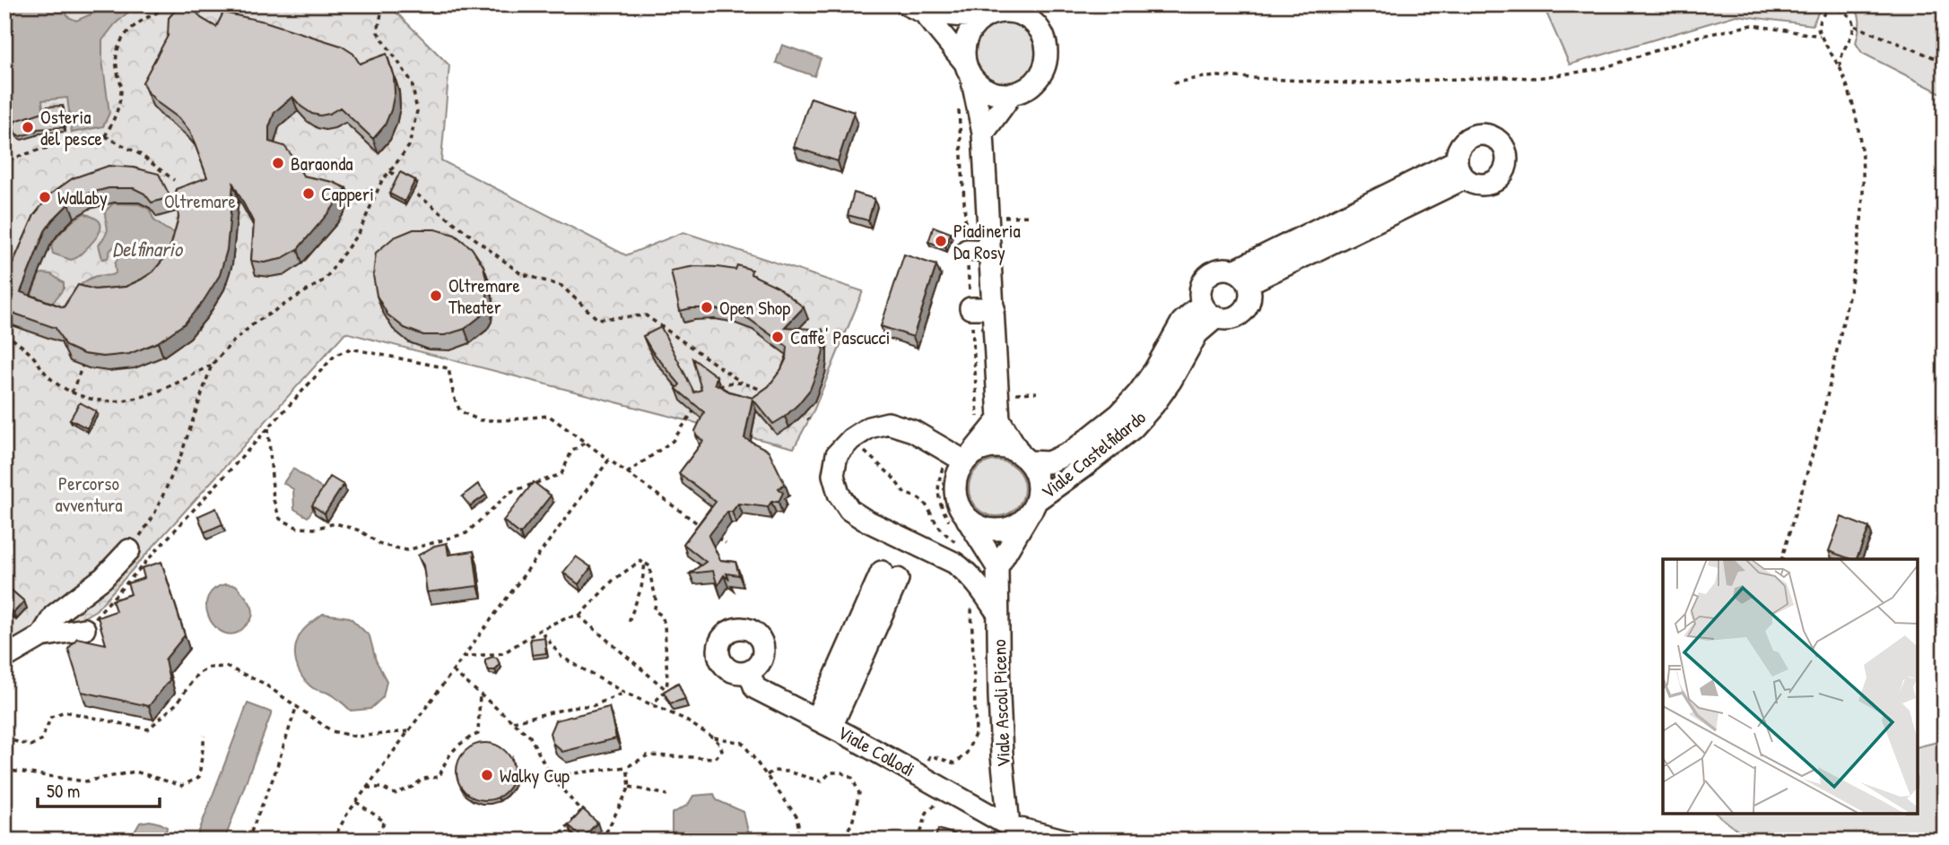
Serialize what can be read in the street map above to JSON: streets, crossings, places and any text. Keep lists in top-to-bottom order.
{
  "streets": {
    "street": ["Viale Castelfidardo", "Viale Ascoli Piceno", "Viale Collodi"]
  },
  "crossings": [
    ["Viale Ascoli Piceno", "Viale Collodi"]
  ],
  "water": ["Delfinario"],
  "parks": ["Oltremare", "Percorso avventura"],
  "places": [
    "Osteria del pesce",
    "Baraonda",
    "Capperi",
    "Wallaby",
    "Piadineria Da Rosy",
    "Oltremare Theater",
    "Open Shop",
    "Caffe' Pascucci",
    "Walky Cup"
  ],
  "scale_bar": "50 m"
}
